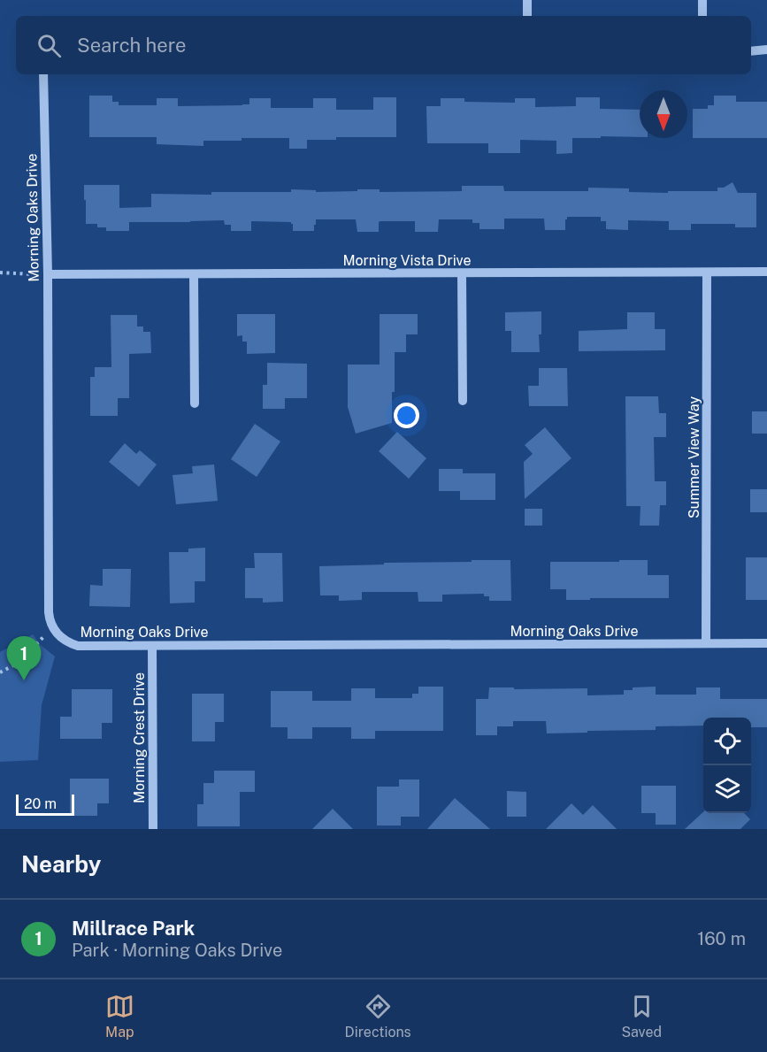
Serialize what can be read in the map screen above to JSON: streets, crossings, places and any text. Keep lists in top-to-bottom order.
{
  "streets": {
    "street": [
      "Morning Oaks Drive",
      "Morning Vista Drive",
      "Summer View Way",
      "Morning Crest Drive"
    ]
  },
  "crossings": [
    ["Morning Oaks Drive", "Morning Vista Drive"],
    ["Morning Oaks Drive", "Summer View Way"],
    ["Morning Oaks Drive", "Morning Crest Drive"],
    ["Morning Vista Drive", "Summer View Way"]
  ],
  "scale_bar": "20 m",
  "north": "bottom",
  "page": {
    "search": "Search here",
    "pins": "1",
    "scale": "20 m",
    "heading": "Nearby",
    "list": [
      {
        "mark": "1",
        "name": "Millrace Park",
        "note": "Park · Morning Oaks Drive",
        "value": "160 m"
      }
    ],
    "nav": ["Map", "Directions", "Saved"]
  }
}
